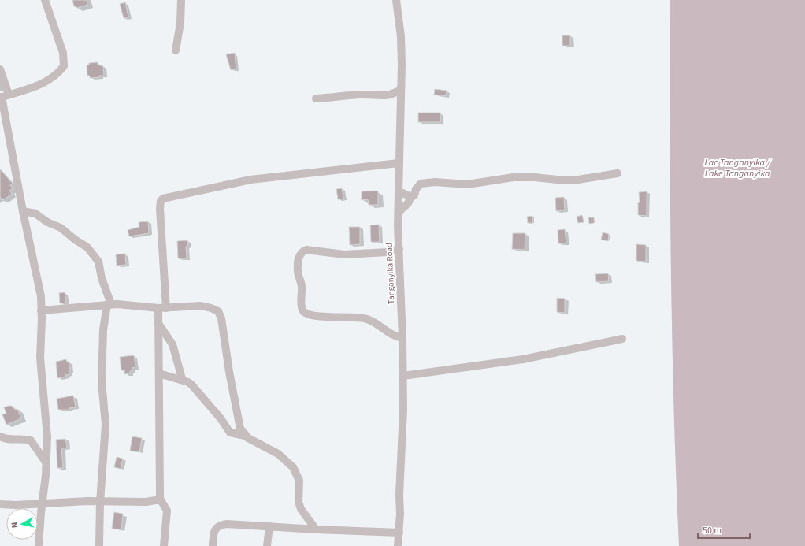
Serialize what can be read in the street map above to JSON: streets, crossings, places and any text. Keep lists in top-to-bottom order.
{
  "streets": {
    "street": ["Tanganyika Road"]
  },
  "water": ["Lac Tanganyika / Lake Tanganyika"],
  "scale_bar": "50 m",
  "north": "left"
}
